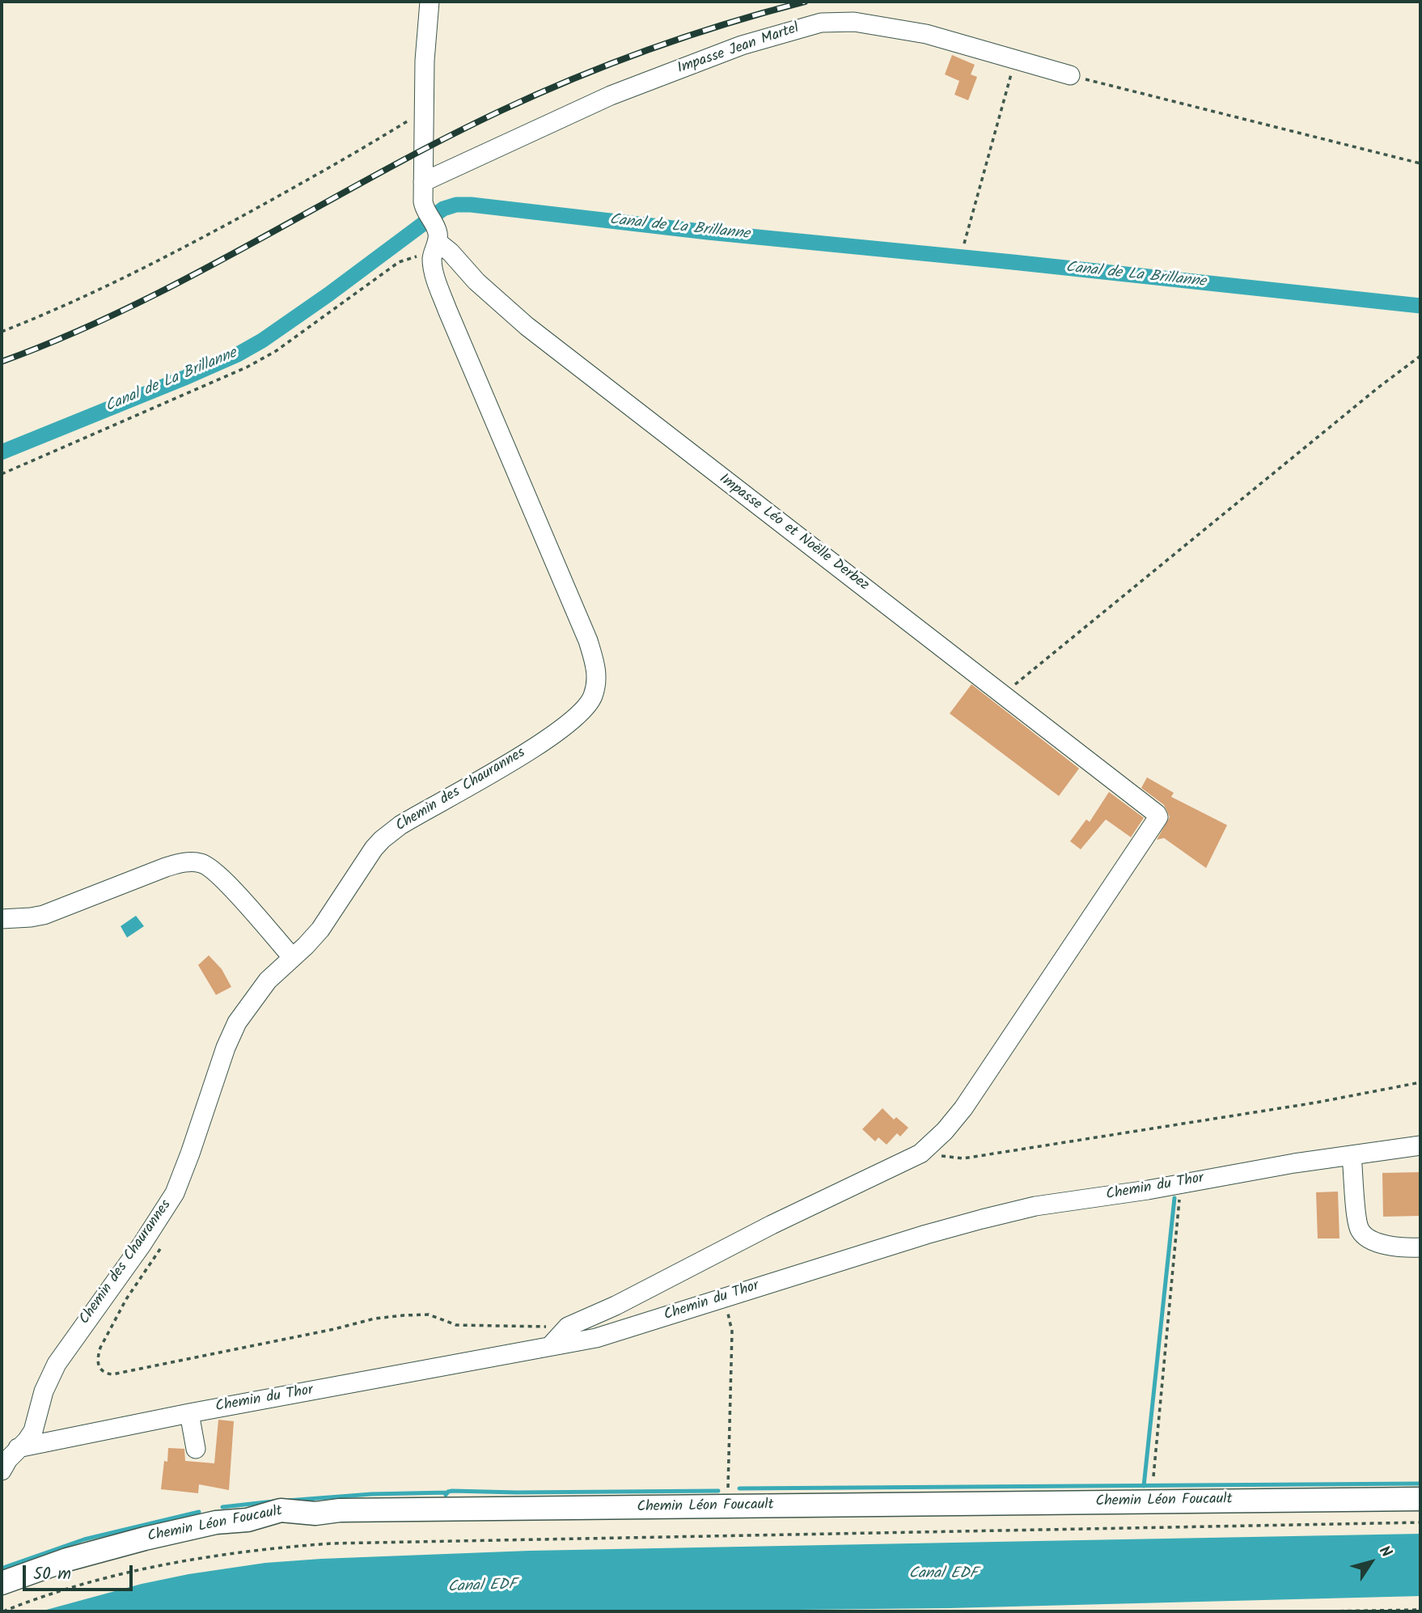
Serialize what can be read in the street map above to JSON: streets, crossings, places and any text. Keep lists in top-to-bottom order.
{
  "streets": {
    "main road": ["Chemin Léon Foucault"],
    "street": [
      "Impasse Jean Martel",
      "Impasse Léo et Noëlle Derbez",
      "Chemin des Chaurannes",
      "Chemin du Thor"
    ]
  },
  "crossings": [
    ["Impasse Jean Martel", "Chemin des Chaurannes"],
    ["Impasse Léo et Noëlle Derbez", "Chemin des Chaurannes"],
    ["Chemin des Chaurannes", "Chemin du Thor"]
  ],
  "water": ["Canal de La Brillanne", "Canal EDF"],
  "scale_bar": "50 m",
  "north": "top right"
}
